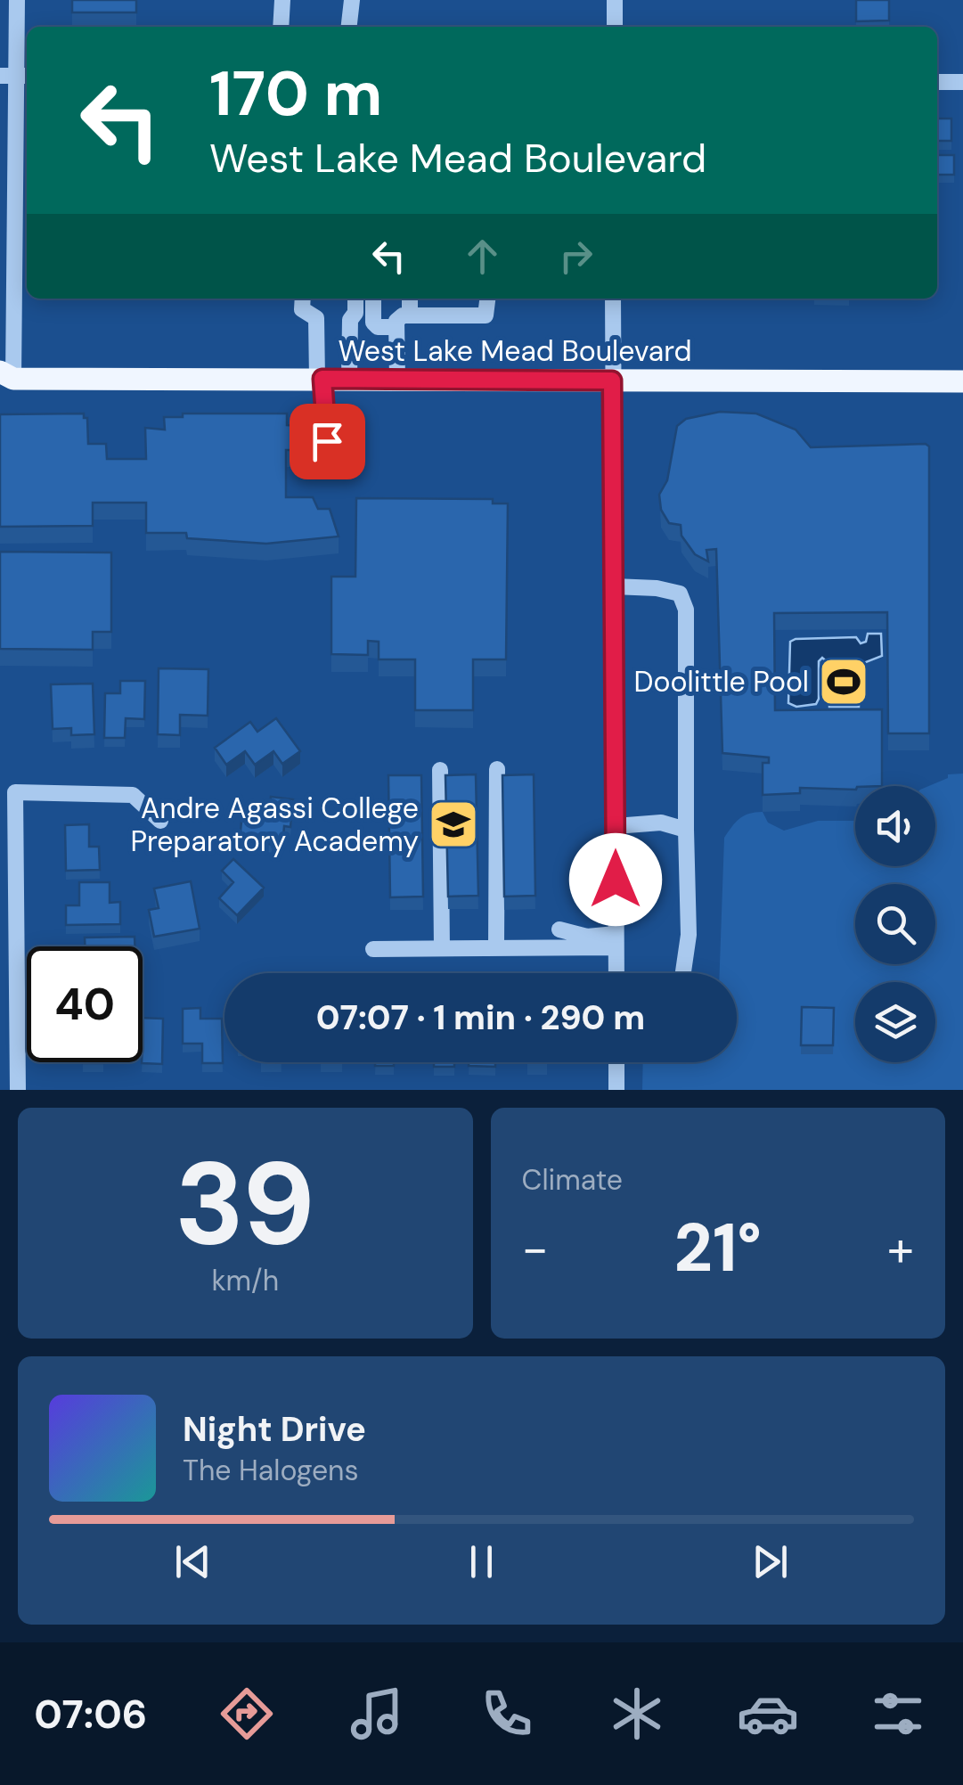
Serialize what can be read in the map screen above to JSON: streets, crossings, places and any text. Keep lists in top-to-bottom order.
{
  "streets": {
    "main road": ["West Lake Mead Boulevard"]
  },
  "places": {
    "sports": ["Doolittle Pool"],
    "school or university": ["Andre Agassi College Preparatory Academy"]
  },
  "page": {
    "turn": ["170 m", "West Lake Mead Boulevard"],
    "limit": "40",
    "trip": "07:07 · 1 min · 290 m",
    "tile": [
      ["39", "km/h"],
      "Climate"
    ],
    "heat": ["−", "21°", "+"],
    "song": ["Night Drive", "The Halogens"],
    "tabs": "07:06"
  }
}
